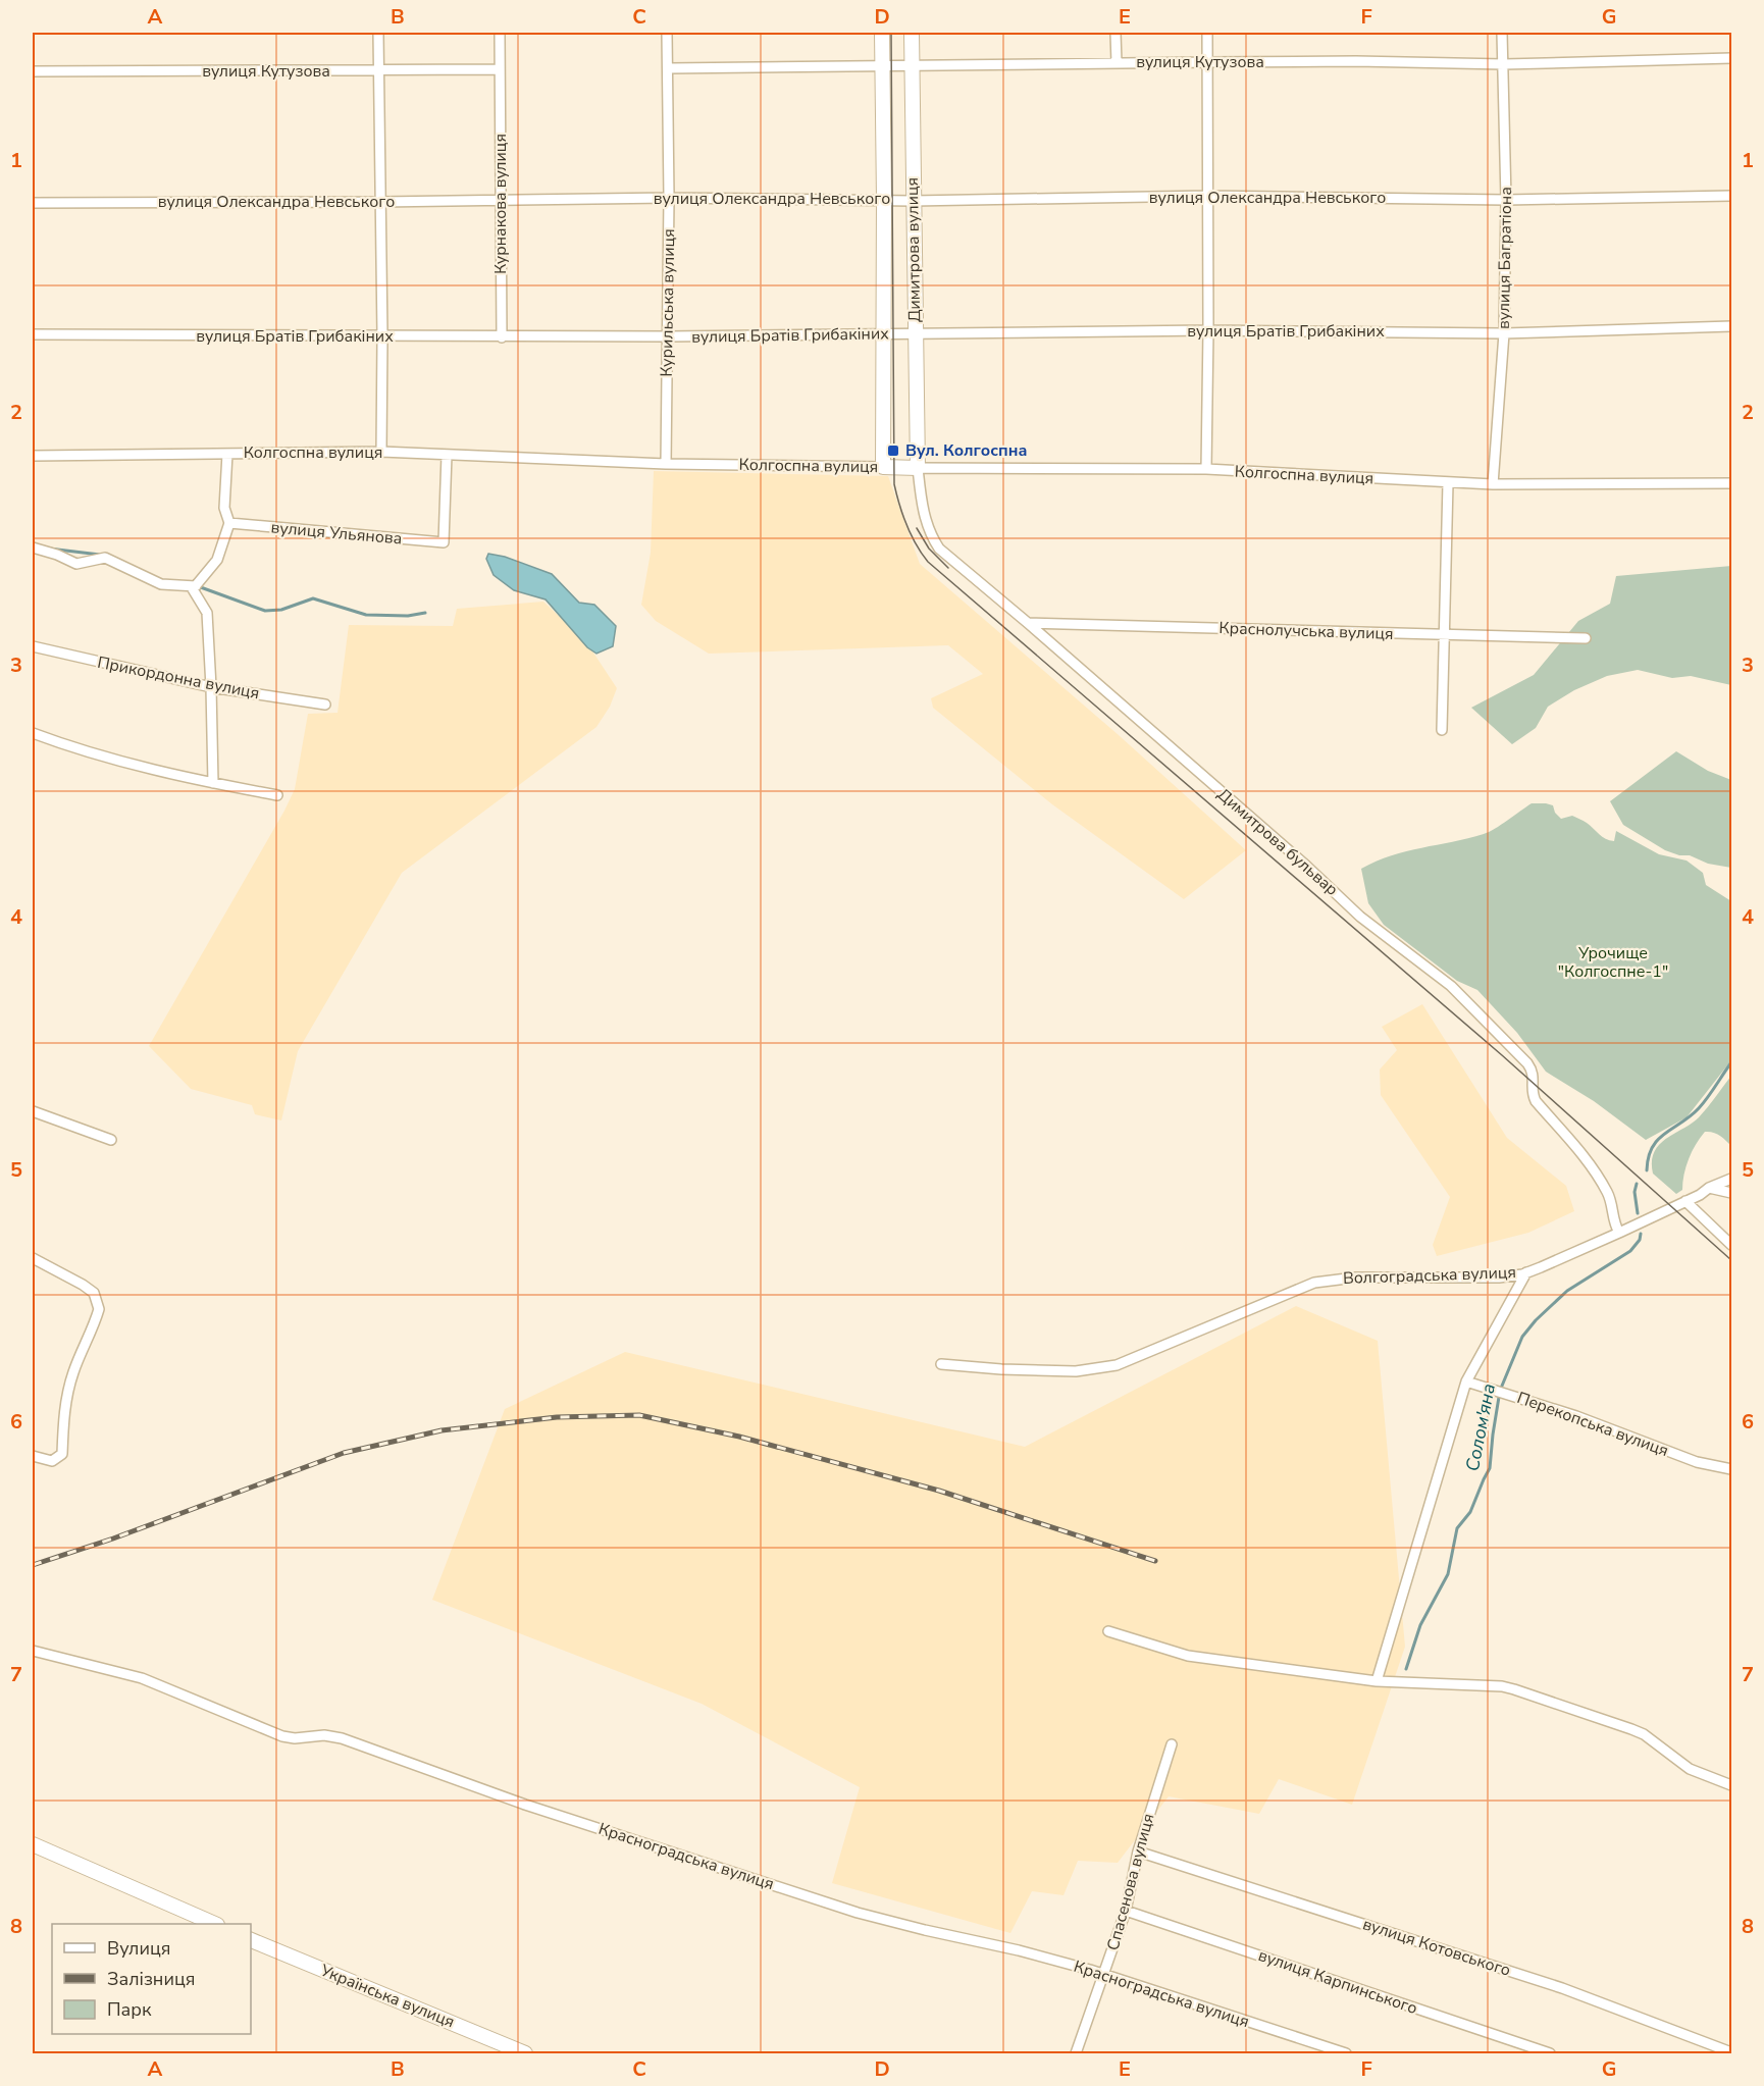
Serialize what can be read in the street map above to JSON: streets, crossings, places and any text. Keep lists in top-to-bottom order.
{
  "streets": {
    "street": [
      "вулиця Кутузова",
      "вулиця Олександра Невського",
      "Курнакова вулиця",
      "Димитрова вулиця",
      "вулиця Багратіона",
      "Курильська вулиця",
      "вулиця Братів Грибакіних",
      "Колгоспна вулиця",
      "вулиця Ульянова",
      "Краснолучська вулиця",
      "Прикордонна вулиця",
      "Димитрова бульвар",
      "Волгоградська вулиця",
      "Перекопська вулиця",
      "Красноградська вулиця",
      "Спасенова вулиця",
      "вулиця Котовського",
      "вулиця Карпинського",
      "Українська вулиця"
    ]
  },
  "crossings": [
    ["вулиця Кутузова", "Курнакова вулиця"],
    ["вулиця Кутузова", "Димитрова вулиця"],
    ["вулиця Кутузова", "вулиця Багратіона"],
    ["вулиця Кутузова", "Курильська вулиця"],
    ["вулиця Олександра Невського", "Курнакова вулиця"],
    ["вулиця Олександра Невського", "Димитрова вулиця"],
    ["вулиця Олександра Невського", "вулиця Багратіона"],
    ["вулиця Олександра Невського", "Курильська вулиця"],
    ["Курнакова вулиця", "вулиця Братів Грибакіних"],
    ["Димитрова вулиця", "вулиця Братів Грибакіних"],
    ["Димитрова вулиця", "Колгоспна вулиця"],
    ["Димитрова вулиця", "Димитрова бульвар"],
    ["вулиця Багратіона", "вулиця Братів Грибакіних"],
    ["вулиця Багратіона", "Колгоспна вулиця"],
    ["Курильська вулиця", "вулиця Братів Грибакіних"],
    ["Курильська вулиця", "Колгоспна вулиця"],
    ["Колгоспна вулиця", "вулиця Ульянова"],
    ["Колгоспна вулиця", "Димитрова бульвар"],
    ["Краснолучська вулиця", "Димитрова бульвар"],
    ["Димитрова бульвар", "Волгоградська вулиця"],
    ["Красноградська вулиця", "Спасенова вулиця"],
    ["Спасенова вулиця", "вулиця Котовського"],
    ["Спасенова вулиця", "вулиця Карпинського"]
  ],
  "water": ["Солом'яна"],
  "parks": ["Урочище \"Колгоспне-1\""],
  "places": {
    "transit": ["Вул. Колгоспна"]
  },
  "legend": ["Вулиця", "Залізниця", "Парк"],
  "grid": {
    "columns": [
      "A",
      "B",
      "C",
      "D",
      "E",
      "F",
      "G"
    ],
    "rows": [
      "1",
      "2",
      "3",
      "4",
      "5",
      "6",
      "7",
      "8"
    ]
  }
}
